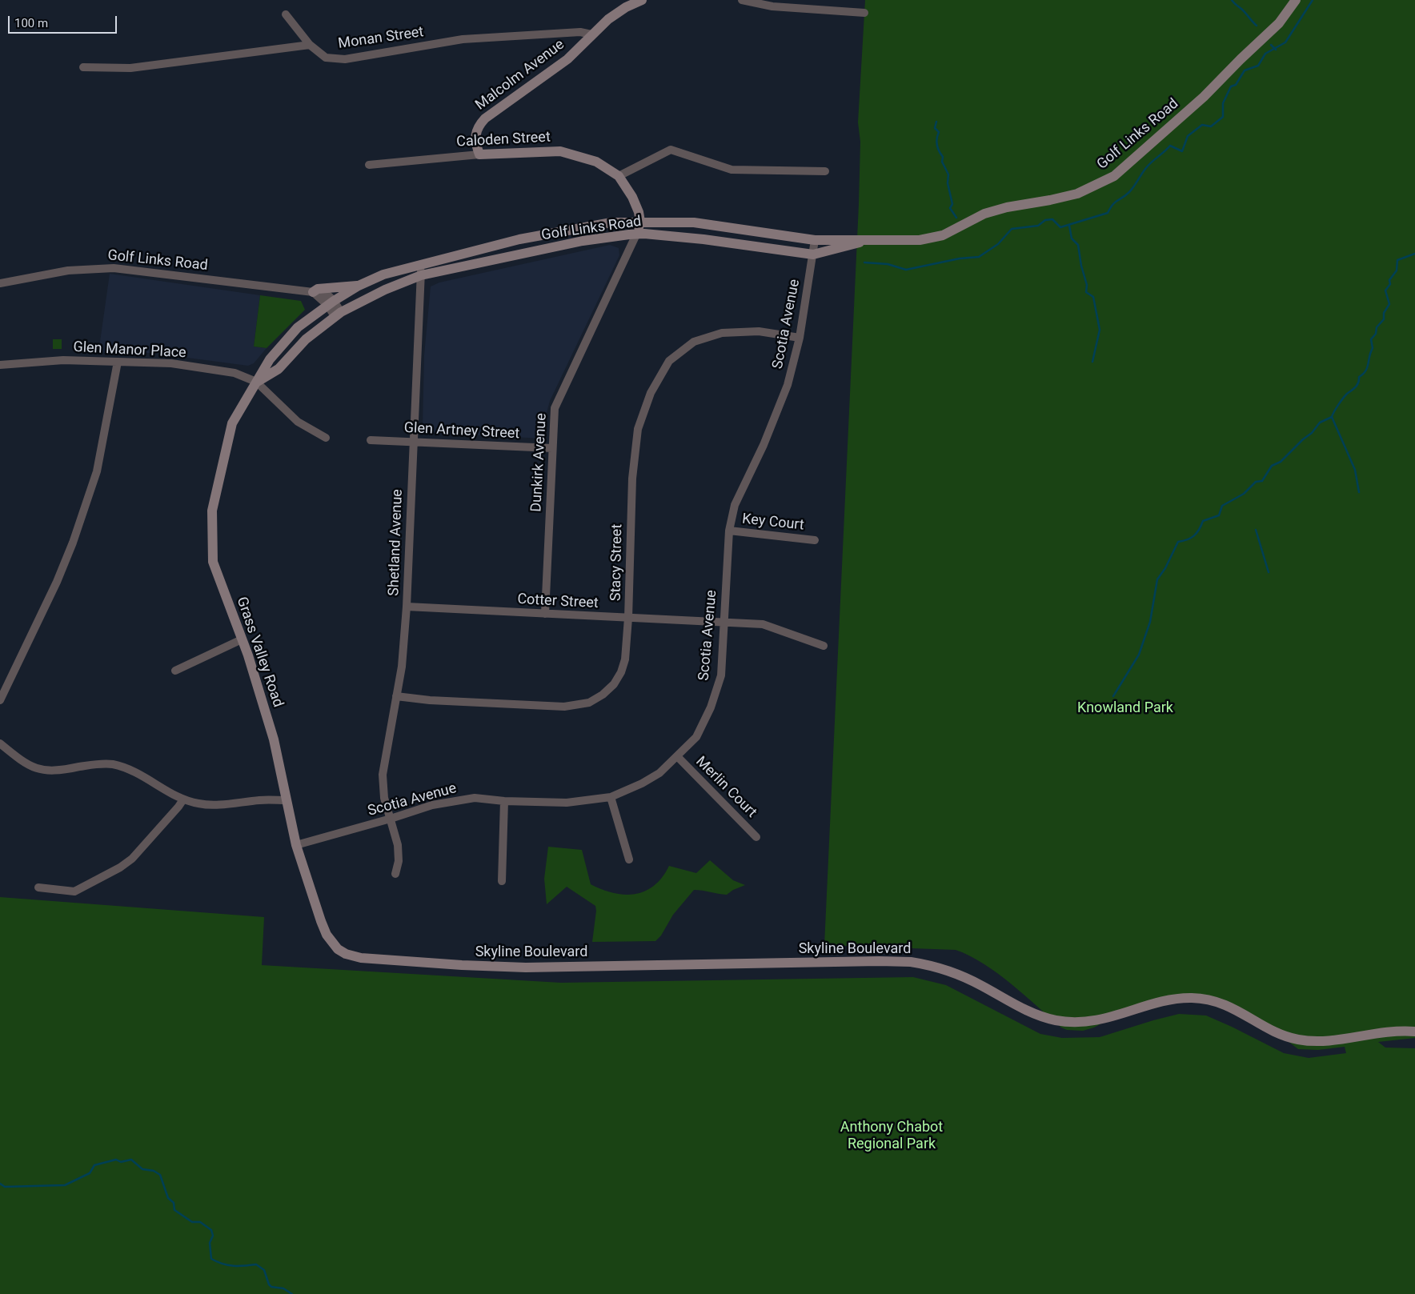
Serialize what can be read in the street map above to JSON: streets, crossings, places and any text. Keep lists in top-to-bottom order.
{
  "streets": {
    "main road": [
      "Malcolm Avenue",
      "Golf Links Road",
      "Caloden Street",
      "Grass Valley Road",
      "Skyline Boulevard"
    ],
    "street": [
      "Monan Street",
      "Scotia Avenue",
      "Glen Manor Place",
      "Glen Artney Street",
      "Dunkirk Avenue",
      "Key Court",
      "Shetland Avenue",
      "Stacy Street",
      "Cotter Street",
      "Merlin Court"
    ]
  },
  "crossings": [
    ["Monan Street", "Malcolm Avenue"],
    ["Malcolm Avenue", "Caloden Street"],
    ["Golf Links Road", "Caloden Street"],
    ["Golf Links Road", "Scotia Avenue"],
    ["Golf Links Road", "Dunkirk Avenue"],
    ["Golf Links Road", "Shetland Avenue"],
    ["Golf Links Road", "Grass Valley Road"],
    ["Scotia Avenue", "Key Court"],
    ["Scotia Avenue", "Shetland Avenue"],
    ["Scotia Avenue", "Stacy Street"],
    ["Scotia Avenue", "Cotter Street"],
    ["Scotia Avenue", "Grass Valley Road"],
    ["Scotia Avenue", "Merlin Court"],
    ["Glen Manor Place", "Grass Valley Road"],
    ["Glen Artney Street", "Dunkirk Avenue"],
    ["Glen Artney Street", "Shetland Avenue"],
    ["Dunkirk Avenue", "Cotter Street"],
    ["Shetland Avenue", "Stacy Street"],
    ["Shetland Avenue", "Cotter Street"],
    ["Stacy Street", "Cotter Street"],
    ["Grass Valley Road", "Skyline Boulevard"]
  ],
  "parks": ["Knowland Park", "Anthony Chabot Regional Park"],
  "scale_bar": "100 m"
}
